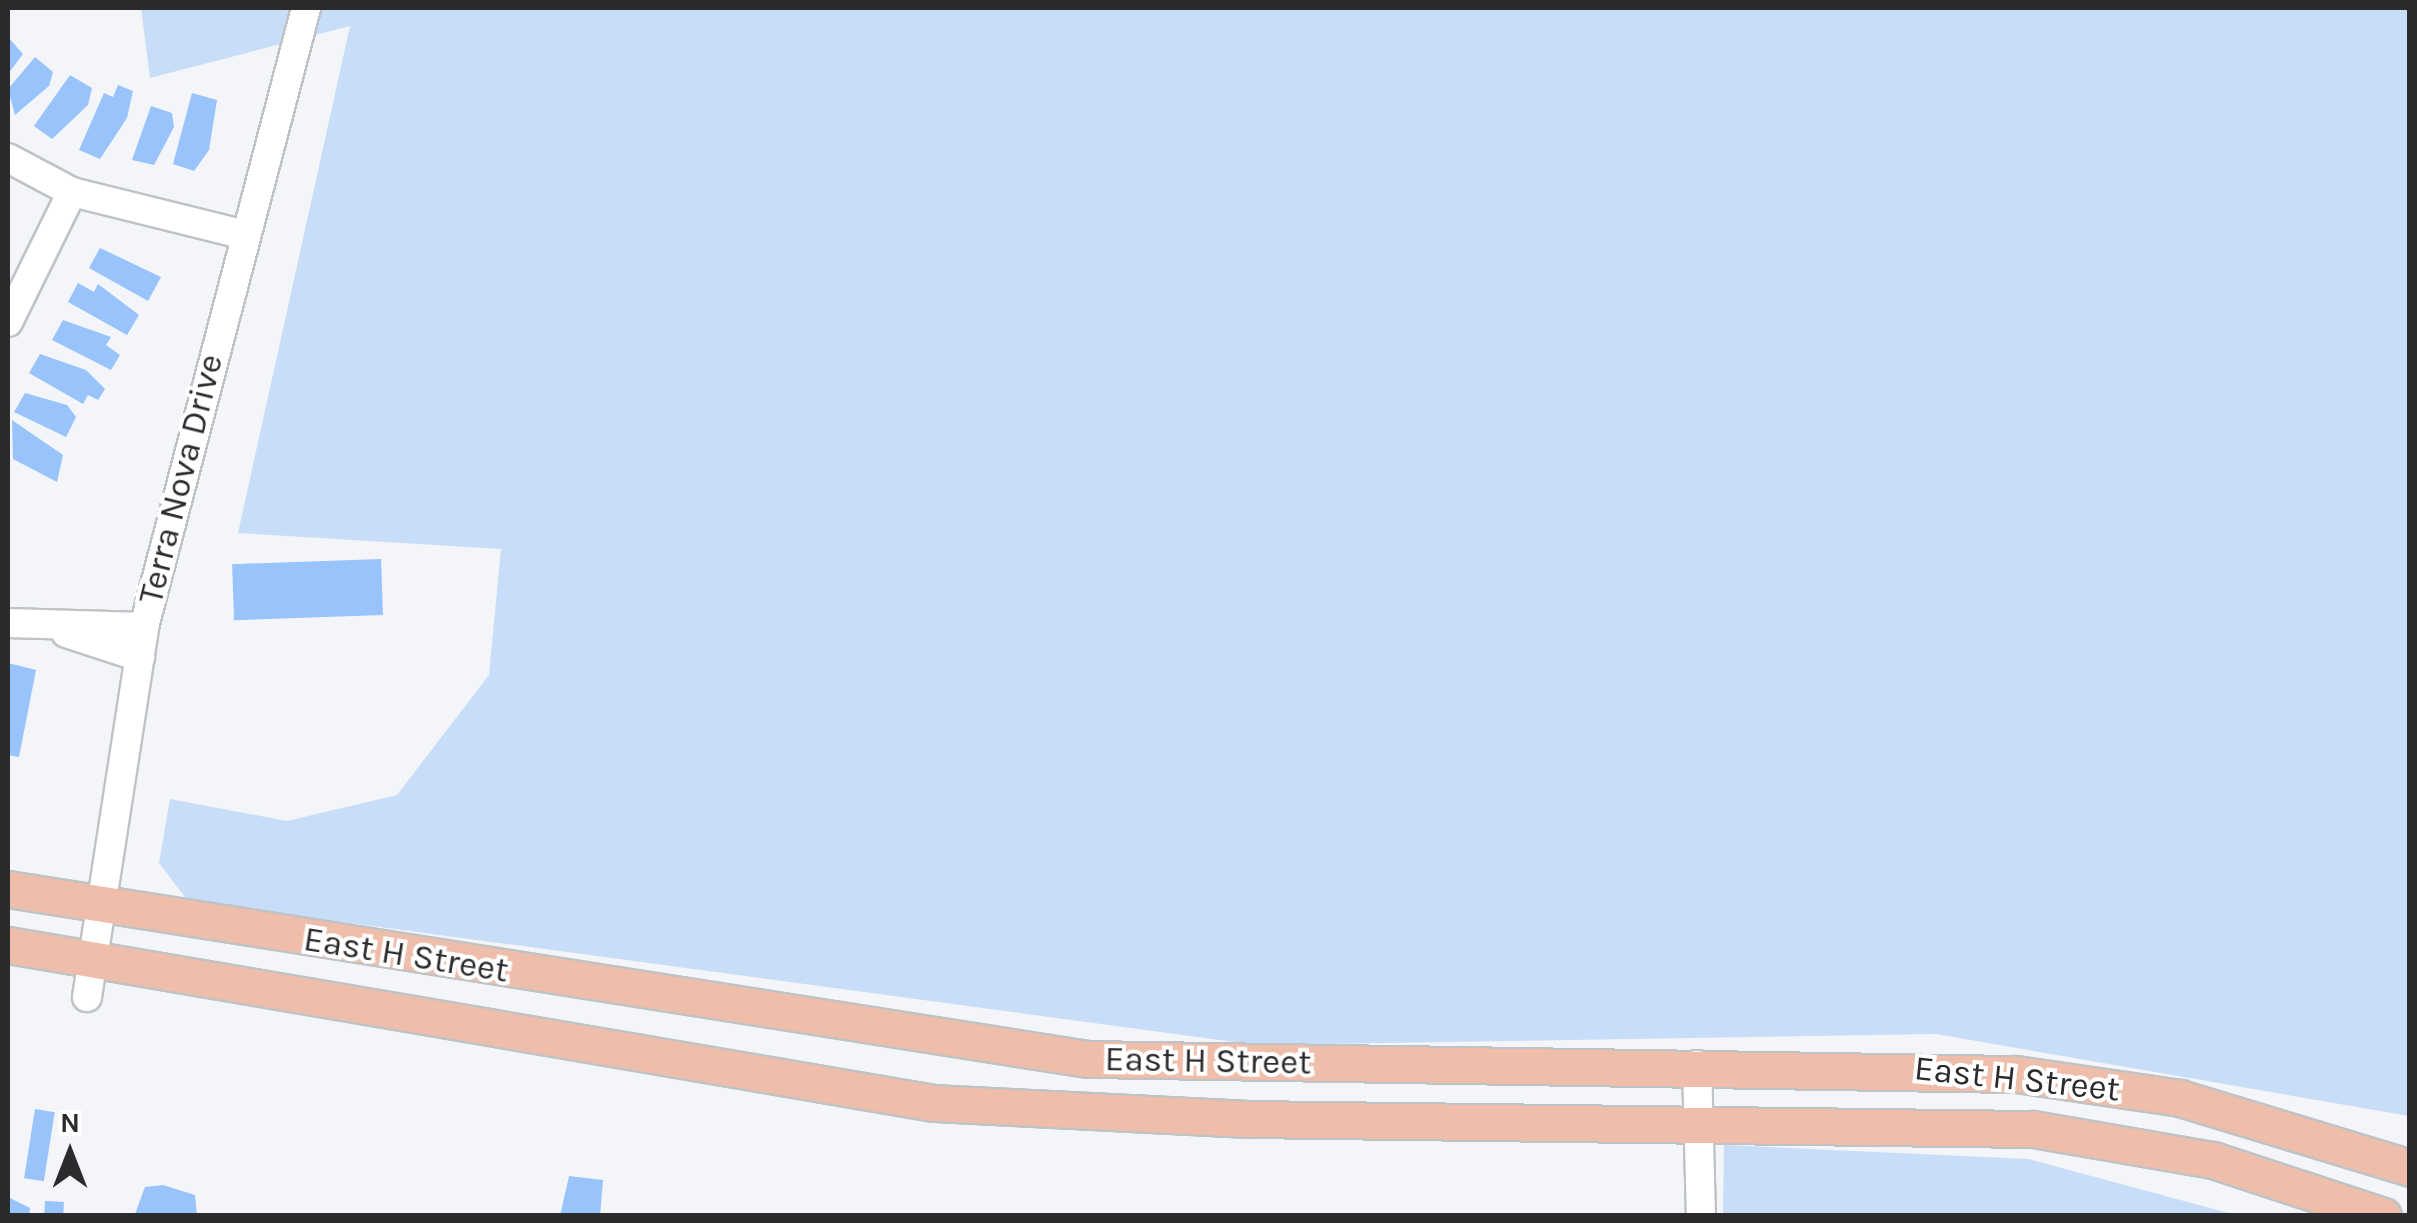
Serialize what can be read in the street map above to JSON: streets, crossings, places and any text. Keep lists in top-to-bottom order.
{
  "streets": {
    "main road": ["East H Street"],
    "street": ["Terra Nova Drive"]
  },
  "crossings": [
    ["Terra Nova Drive", "East H Street"]
  ],
  "north": "top"
}
